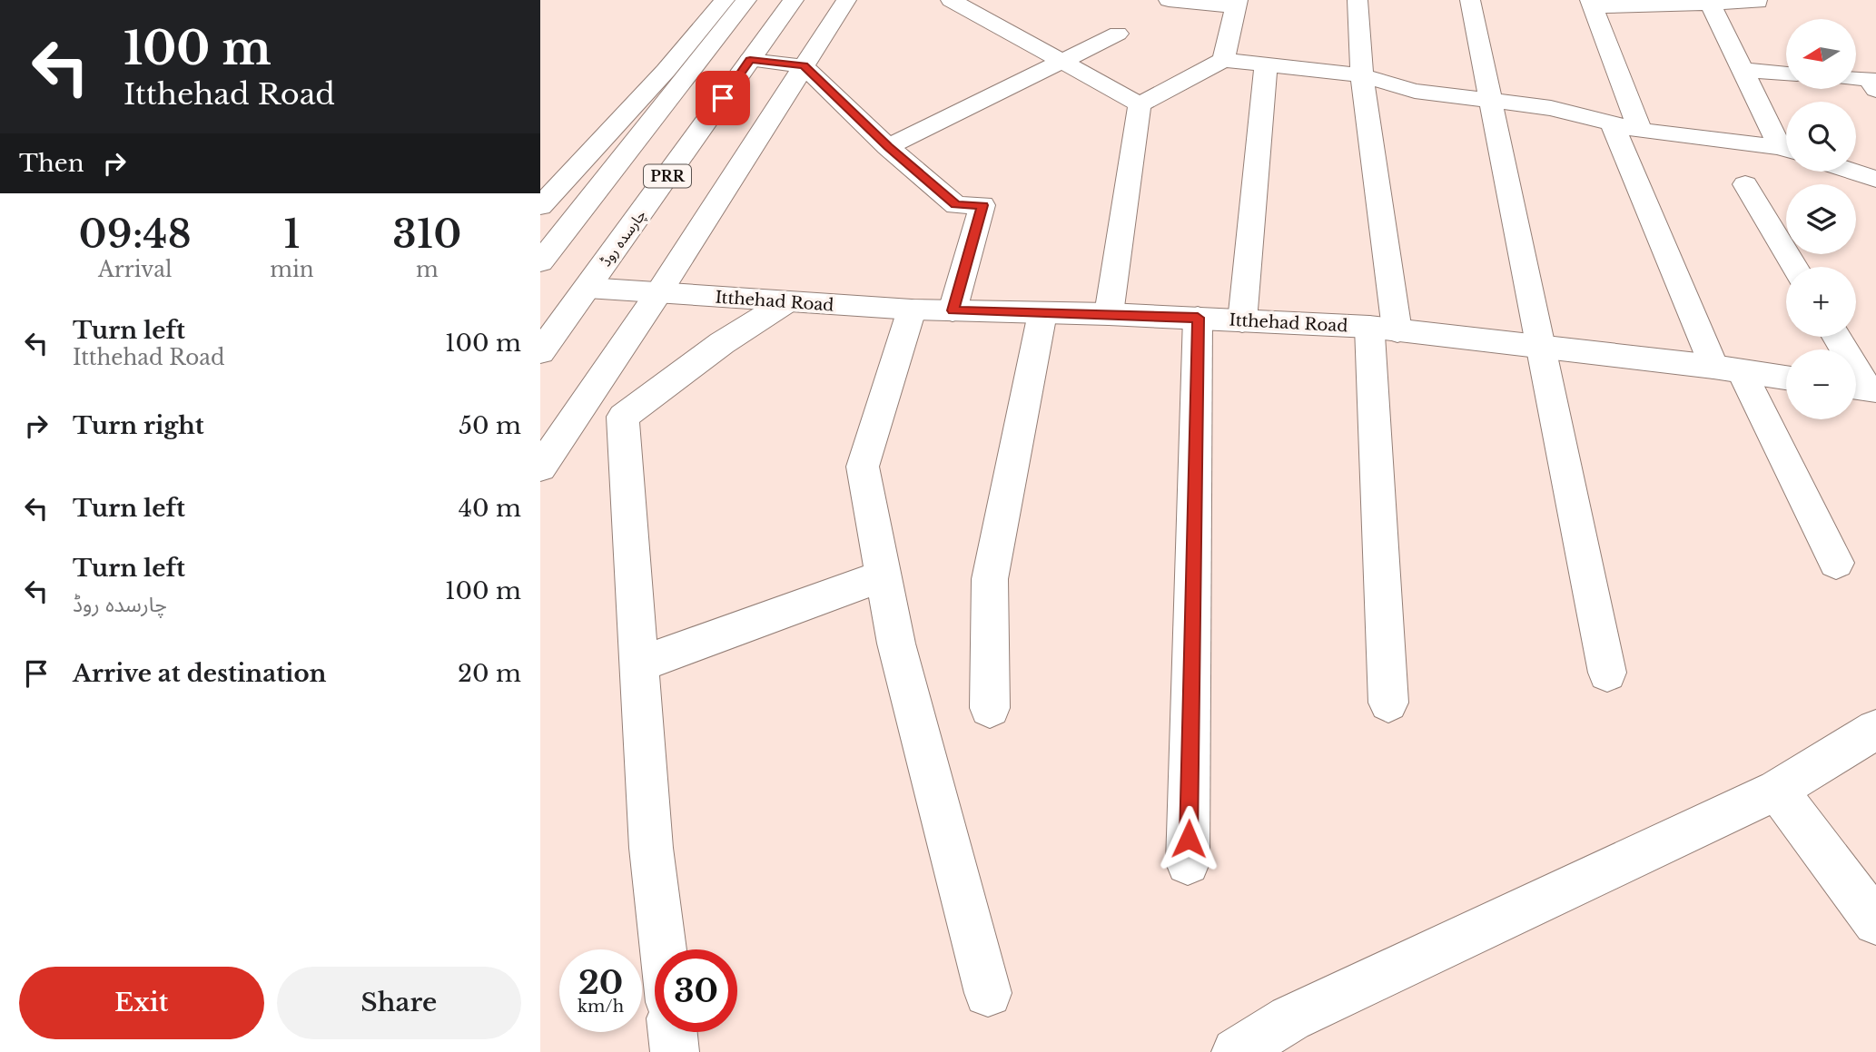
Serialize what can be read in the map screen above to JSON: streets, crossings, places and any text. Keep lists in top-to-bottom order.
{
  "streets": {
    "main road": ["PRR", "چارسدہ روڈ", "Itthehad Road"]
  },
  "crossings": [
    ["چارسدہ روڈ", "Itthehad Road"]
  ],
  "north": "left",
  "page": {
    "turn": ["100 m", "Itthehad Road"],
    "map_buttons": ["+", "−"],
    "then": "Then",
    "eta": [
      "09:48",
      "Arrival",
      "1",
      "min",
      "310",
      "m"
    ],
    "list": [
      {
        "name": "Turn left",
        "note": "Itthehad Road",
        "value": "100 m"
      },
      {
        "name": "Turn right",
        "value": "50 m"
      },
      {
        "name": "Turn left",
        "value": "40 m"
      },
      {
        "name": "Turn left",
        "note": "چارسدہ روڈ",
        "value": "100 m"
      },
      {
        "name": "Arrive at destination",
        "value": "20 m"
      }
    ],
    "speed": "20 km/h",
    "limit": "30",
    "buttons": ["Exit", "Share"]
  }
}
